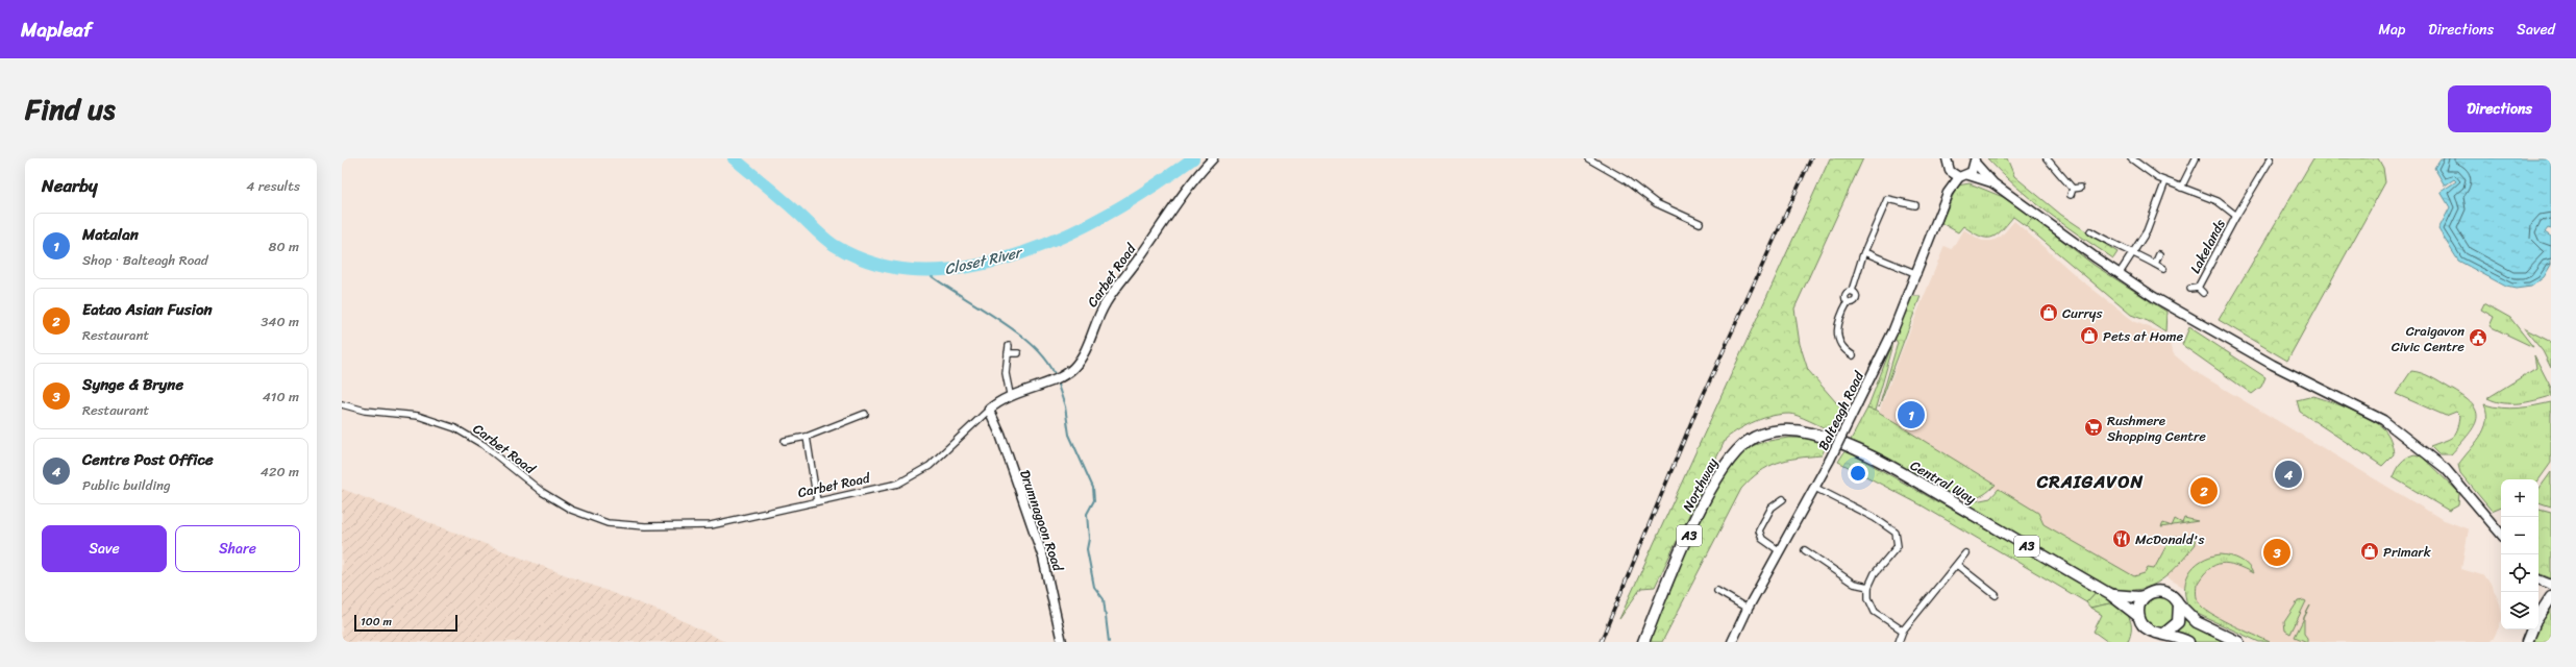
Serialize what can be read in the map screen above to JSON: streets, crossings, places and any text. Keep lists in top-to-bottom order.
{
  "streets": {
    "highway": ["Central Way", "Northway", "A3"],
    "street": [
      "Lakelands",
      "Carbet Road",
      "Balteagh Road",
      "Drumnagoon Road"
    ]
  },
  "crossings": [
    ["Carbet Road", "Drumnagoon Road"],
    ["Central Way", "Northway"],
    ["Central Way", "A3"]
  ],
  "districts": ["CRAIGAVON"],
  "water": ["Closet River"],
  "places": {
    "shop": ["Currys", "Pets at Home", "Primark"],
    "public building": ["Craigavon Civic Centre"],
    "supermarket": ["Rushmere Shopping Centre"],
    "restaurant": ["McDonald's"]
  },
  "scale_bar": "100 m",
  "page": {
    "header": "Mapleaf",
    "nav": ["Map", "Directions", "Saved"],
    "title": "Find us",
    "buttons": [
      "Directions",
      ["Save", "Share"]
    ],
    "heading": ["Nearby", "4 results"],
    "list": [
      {
        "mark": "1",
        "name": "Matalan",
        "note": "Shop · Balteagh Road",
        "value": "80 m"
      },
      {
        "mark": "2",
        "name": "Eatao Asian Fusion",
        "note": "Restaurant",
        "value": "340 m"
      },
      {
        "mark": "3",
        "name": "Synge & Bryne",
        "note": "Restaurant",
        "value": "410 m"
      },
      {
        "mark": "4",
        "name": "Centre Post Office",
        "note": "Public building",
        "value": "420 m"
      }
    ],
    "pins": [
      "1",
      "4",
      "2",
      "3"
    ],
    "map_buttons": ["+", "−"],
    "scale": "100 m"
  }
}
